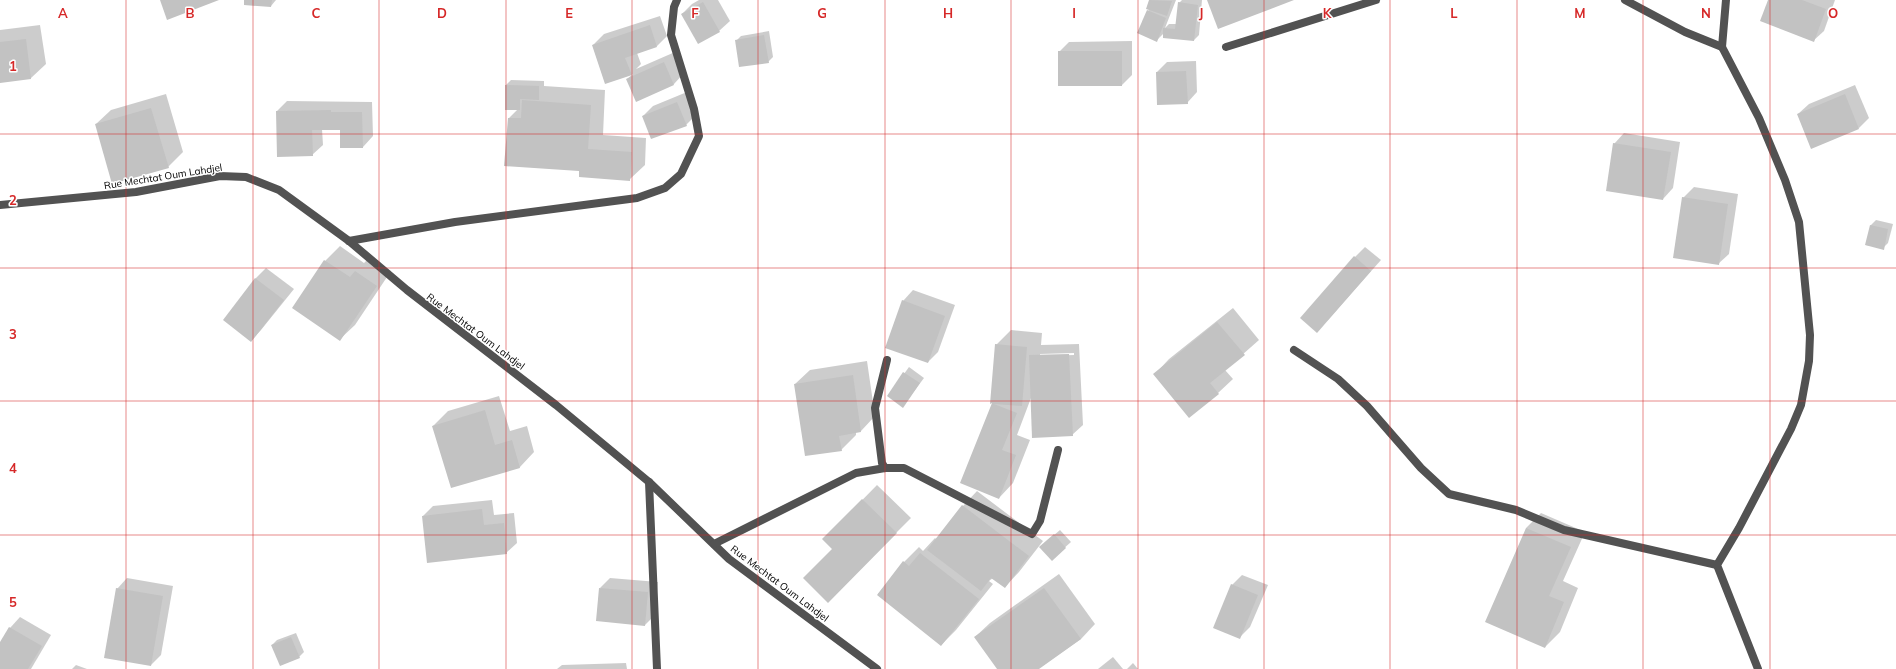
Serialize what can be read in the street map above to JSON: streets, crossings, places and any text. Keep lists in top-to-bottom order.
{
  "streets": {
    "street": ["Rue Mechtat Oum Lahdjel"]
  },
  "grid": {
    "columns": [
      "A",
      "B",
      "C",
      "D",
      "E",
      "F",
      "G",
      "H",
      "I",
      "J",
      "K",
      "L",
      "M",
      "N",
      "O"
    ],
    "rows": [
      "1",
      "2",
      "3",
      "4",
      "5"
    ]
  }
}
